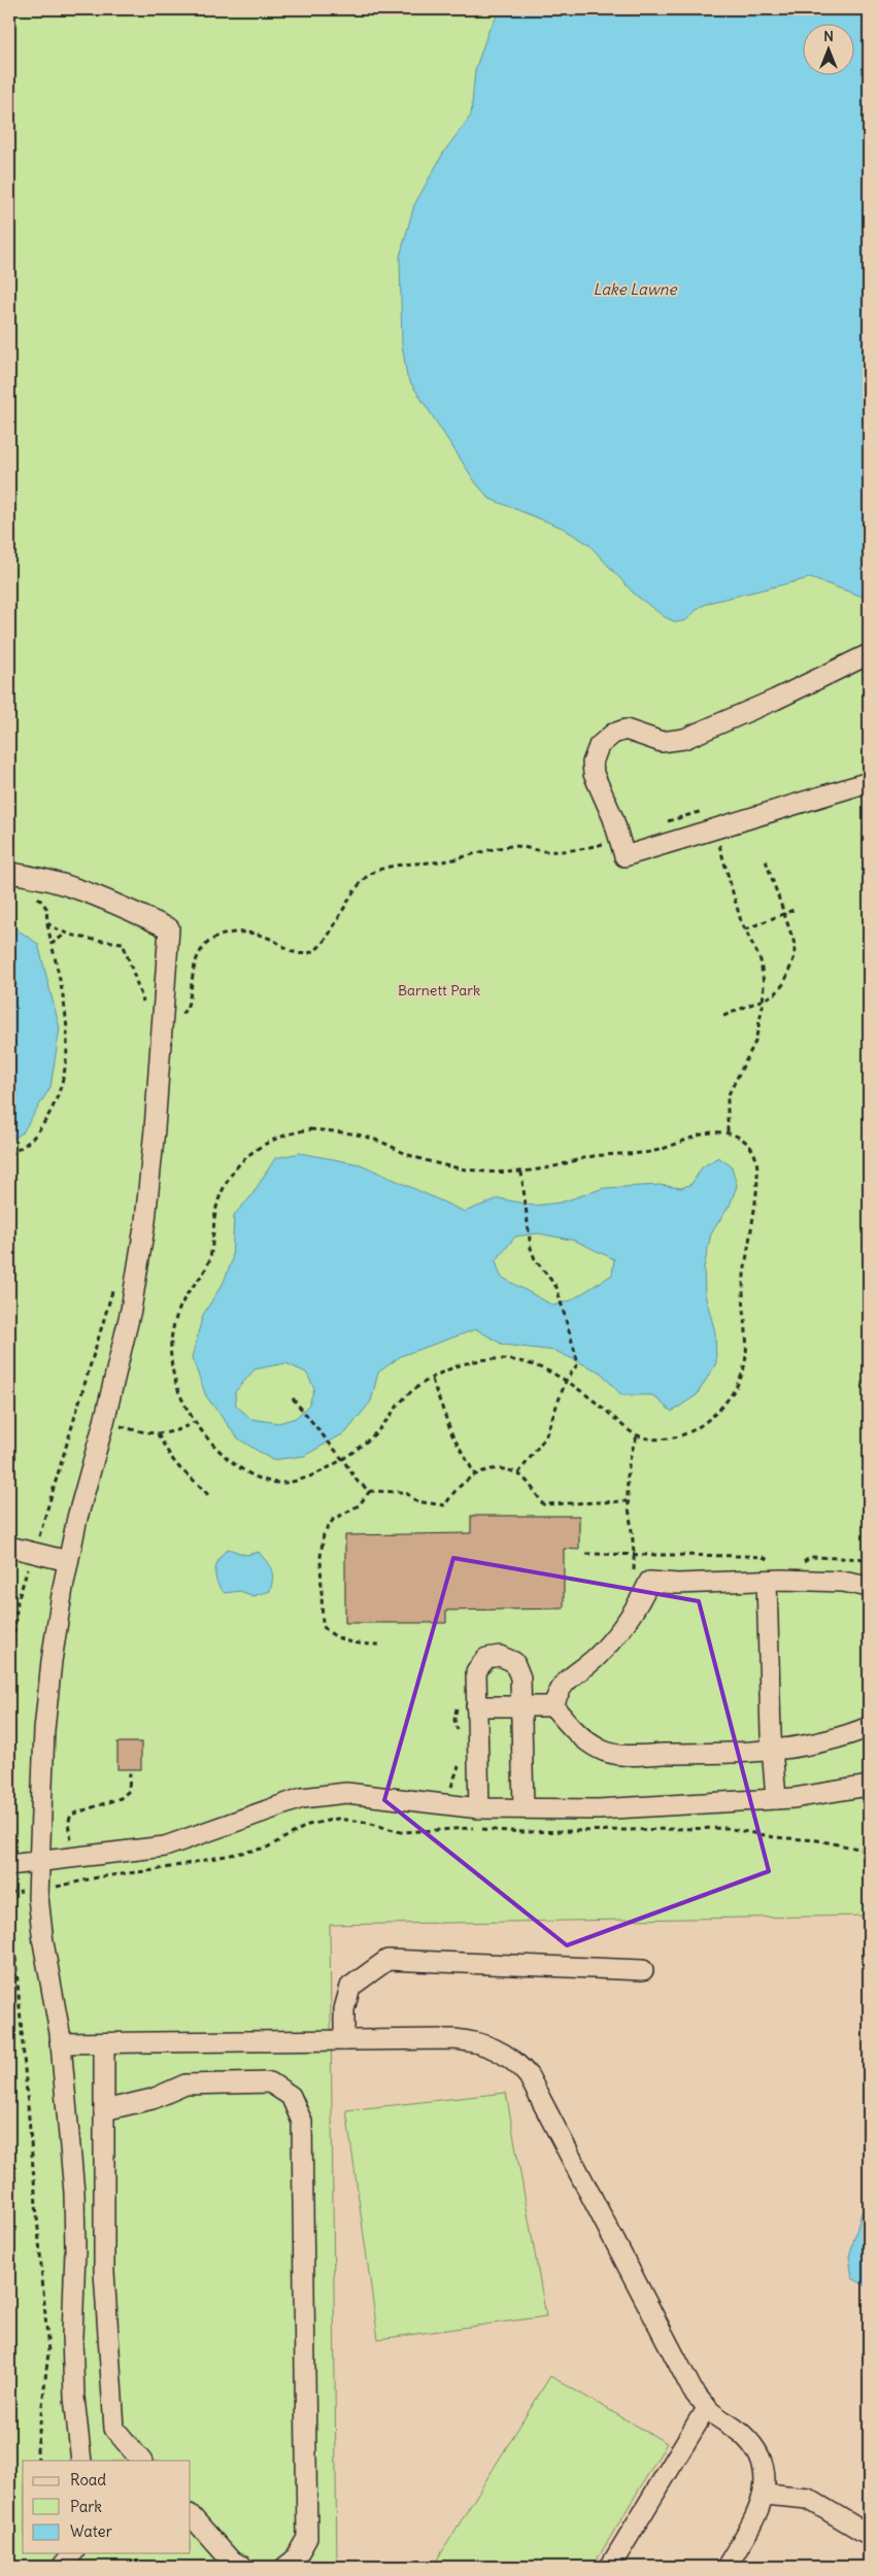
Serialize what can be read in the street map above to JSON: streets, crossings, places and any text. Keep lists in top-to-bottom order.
{
  "water": ["Lake Lawne"],
  "parks": ["Barnett Park"],
  "legend": ["Road", "Park", "Water"],
  "north": "top"
}
